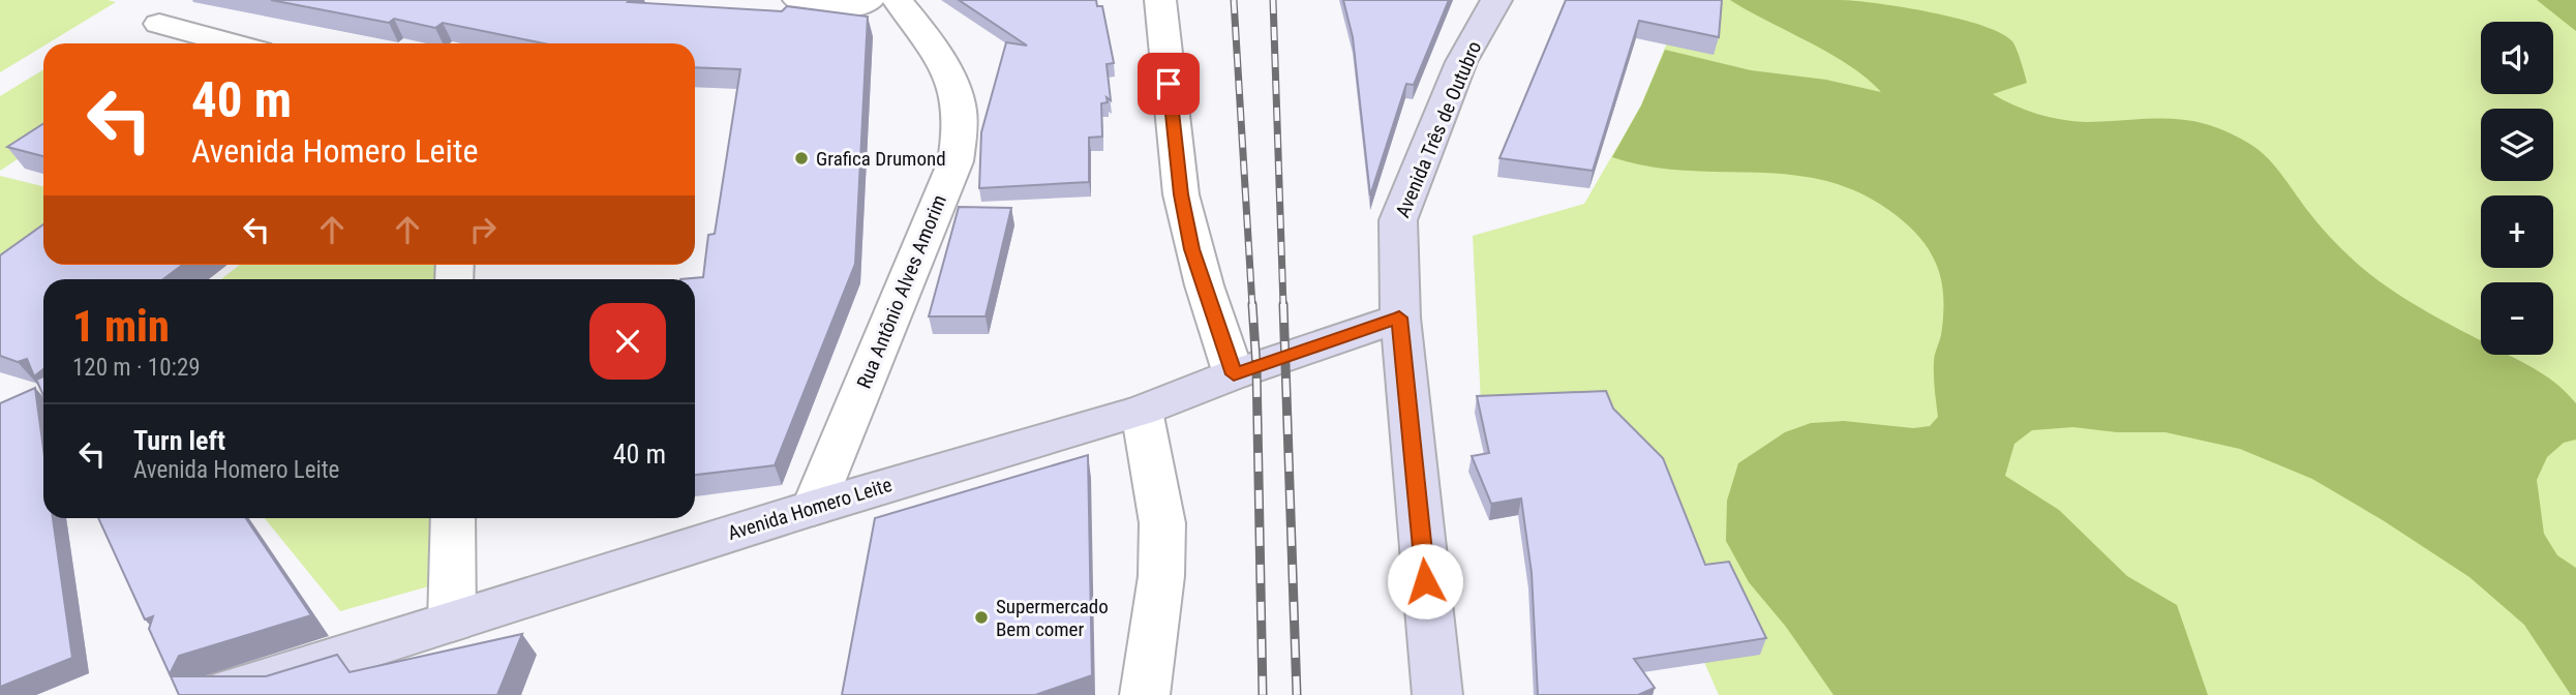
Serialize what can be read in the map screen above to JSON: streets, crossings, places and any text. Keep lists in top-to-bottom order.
{
  "streets": {
    "street": ["Avenida Três de Outubro", "Rua Antônio Alves Amorim", "Avenida Homero Leite"]
  },
  "crossings": [
    ["Avenida Três de Outubro", "Avenida Homero Leite"],
    ["Rua Antônio Alves Amorim", "Avenida Homero Leite"]
  ],
  "places": ["Grafica Drumond", "Supermercado Bem comer"],
  "page": {
    "map_buttons": ["+", "−"],
    "turn": ["40 m", "Avenida Homero Leite"],
    "heading": ["1 min", "120 m · 10:29"],
    "list": [
      {
        "name": "Turn left",
        "note": "Avenida Homero Leite",
        "value": "40 m"
      }
    ]
  }
}
